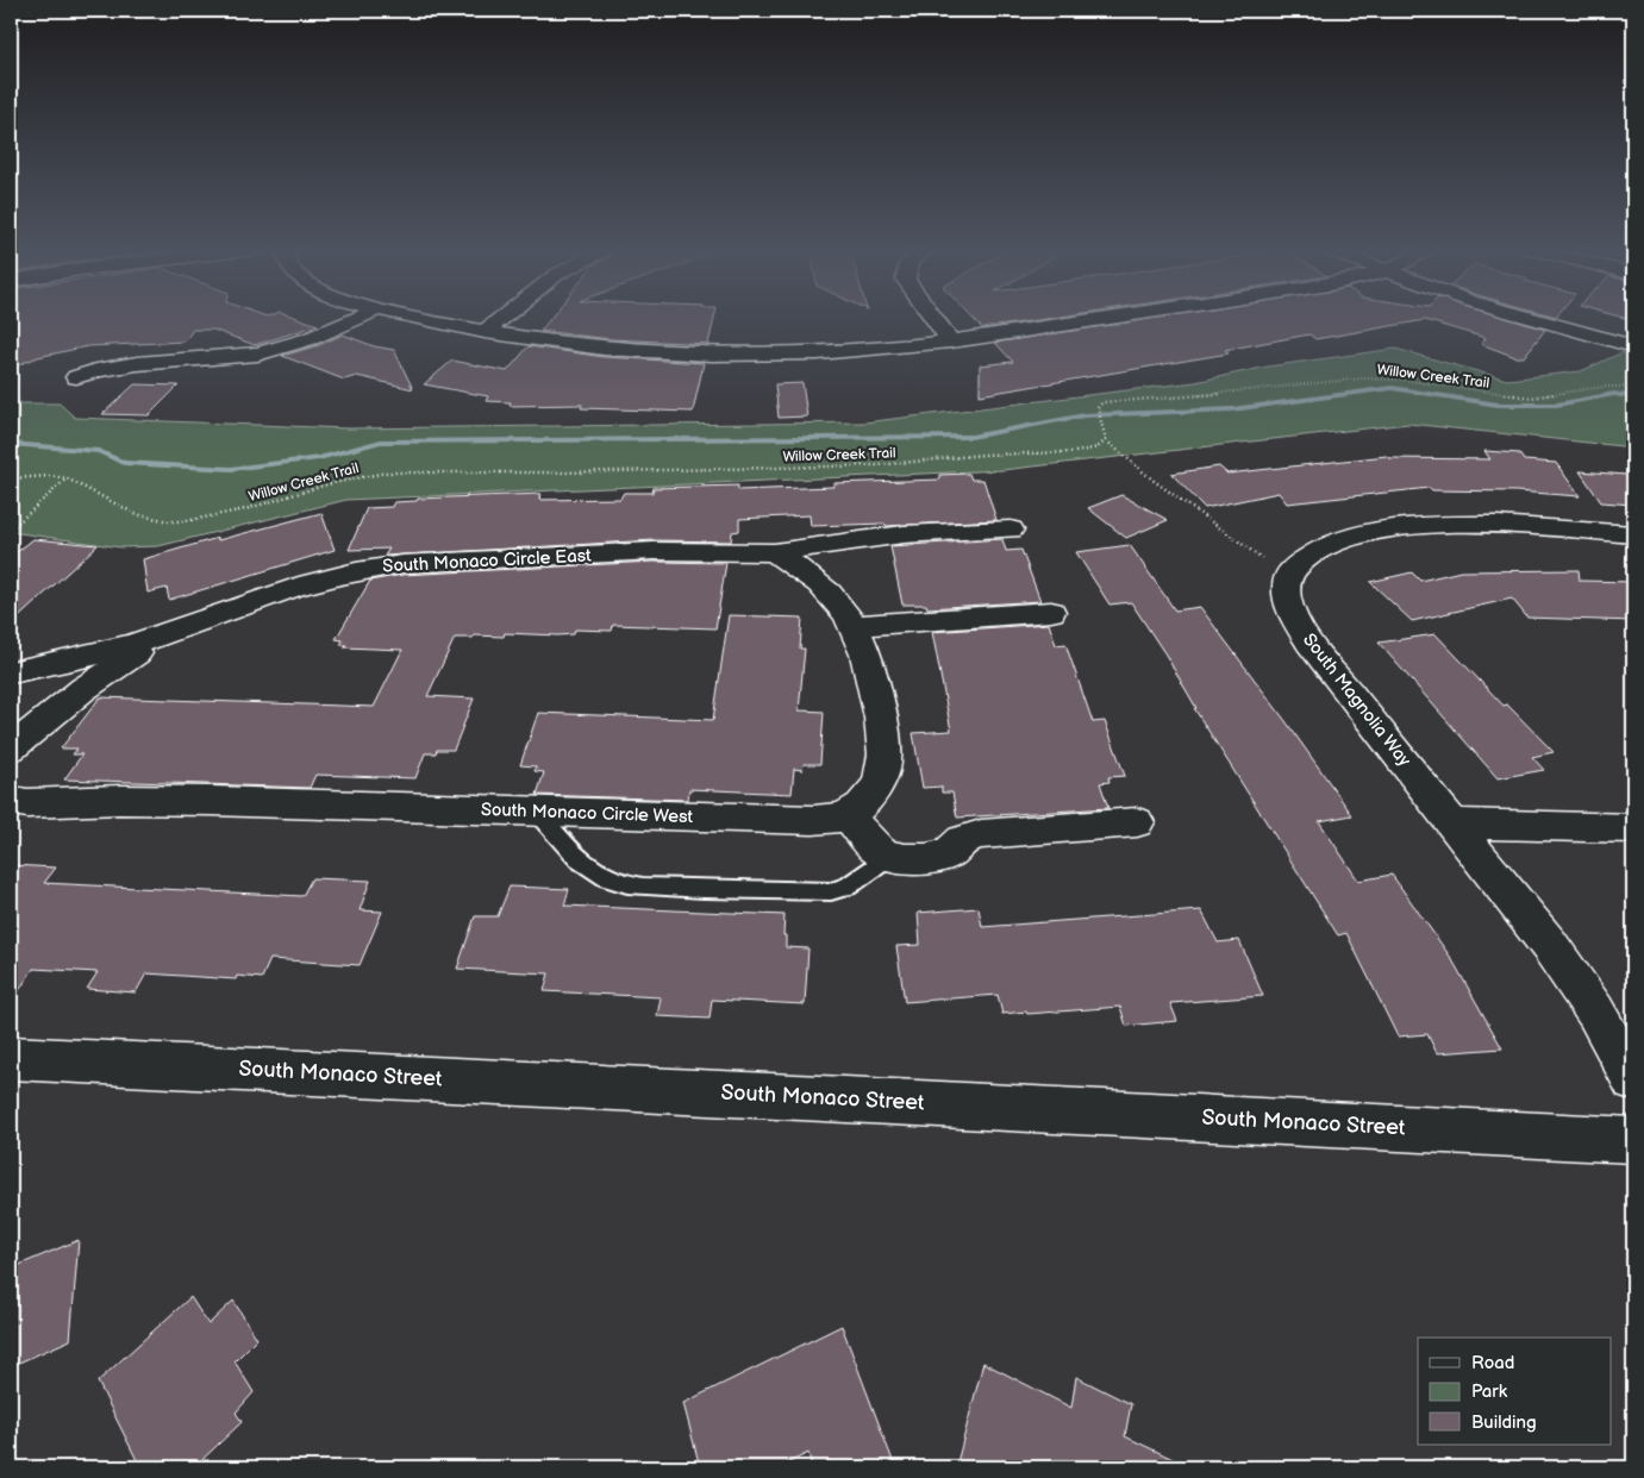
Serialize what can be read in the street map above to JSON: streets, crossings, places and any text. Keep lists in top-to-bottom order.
{
  "streets": {
    "street": [
      "South Monaco Circle East",
      "South Magnolia Way",
      "South Monaco Circle West",
      "South Monaco Street"
    ],
    "path": ["Willow Creek Trail"]
  },
  "legend": ["Road", "Park", "Building"]
}
